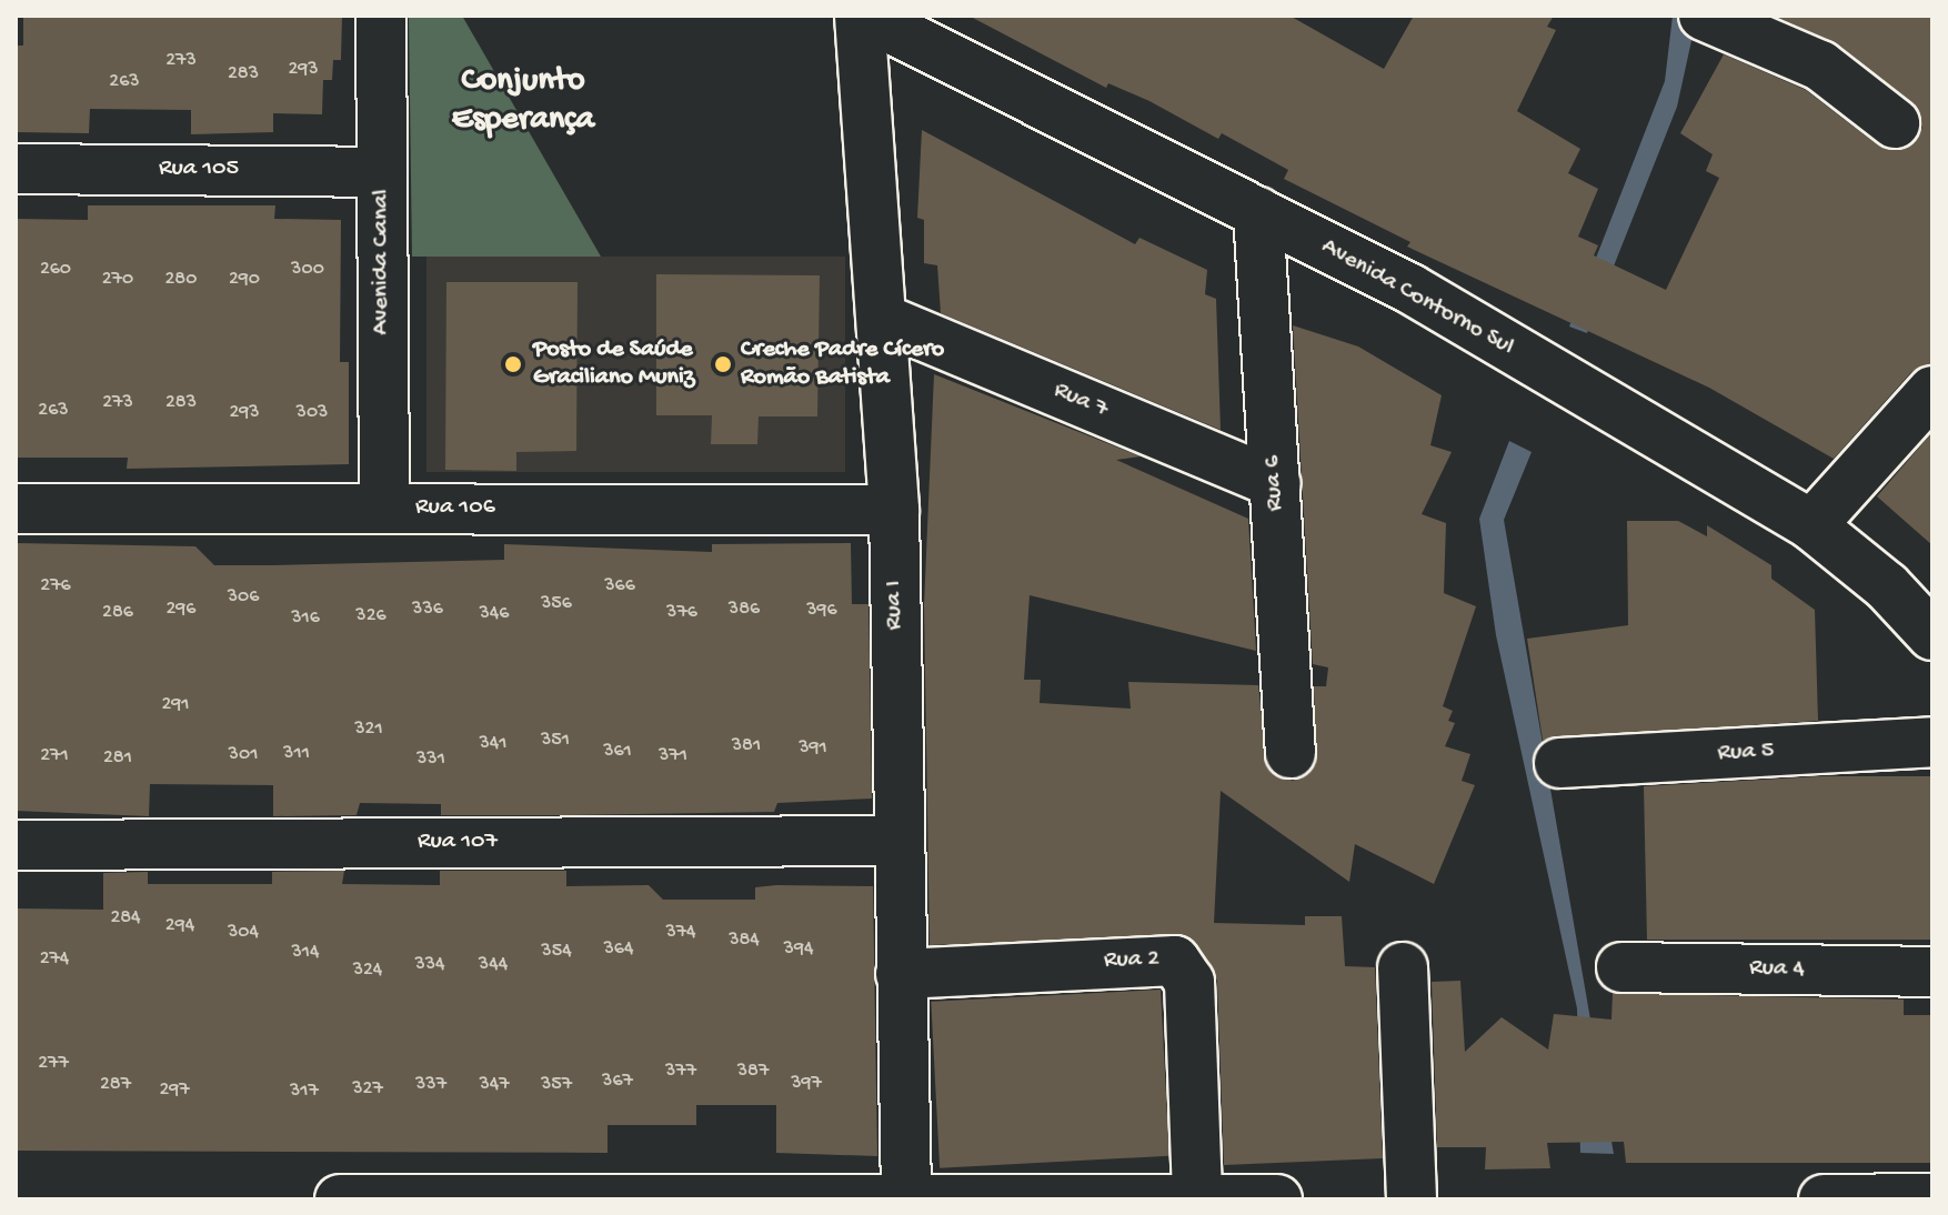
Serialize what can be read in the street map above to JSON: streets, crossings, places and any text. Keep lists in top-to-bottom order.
{
  "streets": {
    "street": [
      "Rua 105",
      "Avenida Canal",
      "Avenida Contorno Sul",
      "Rua 7",
      "Rua 6",
      "Rua 106",
      "Rua I",
      "Rua 5",
      "Rua 107",
      "Rua 2",
      "Rua 4"
    ]
  },
  "crossings": [
    ["Rua 105", "Avenida Canal"],
    ["Avenida Canal", "Rua 106"],
    ["Avenida Contorno Sul", "Rua 6"],
    ["Avenida Contorno Sul", "Rua I"],
    ["Rua 7", "Rua 6"],
    ["Rua 7", "Rua I"],
    ["Rua 106", "Rua I"],
    ["Rua I", "Rua 107"],
    ["Rua I", "Rua 2"]
  ],
  "districts": ["Conjunto Esperança"],
  "places": ["Posto de Saúde Graciliano Muniz", "Creche Padre Cícero Romão Batista"],
  "house_numbers": [
    "273",
    "293",
    "283",
    "263",
    "260",
    "300",
    "270",
    "280",
    "290",
    "273",
    "283",
    "263",
    "293",
    "303",
    "276",
    "366",
    "306",
    "356",
    "296",
    "336",
    "386",
    "396",
    "286",
    "376",
    "346",
    "326",
    "316",
    "291",
    "321",
    "351",
    "341",
    "381",
    "391",
    "361",
    "311",
    "301",
    "271",
    "371",
    "281",
    "331",
    "284",
    "294",
    "304",
    "374",
    "384",
    "364",
    "394",
    "354",
    "314",
    "274",
    "334",
    "344",
    "324",
    "277",
    "377",
    "387",
    "367",
    "397",
    "287",
    "337",
    "347",
    "357",
    "327",
    "297",
    "317"
  ]
}
